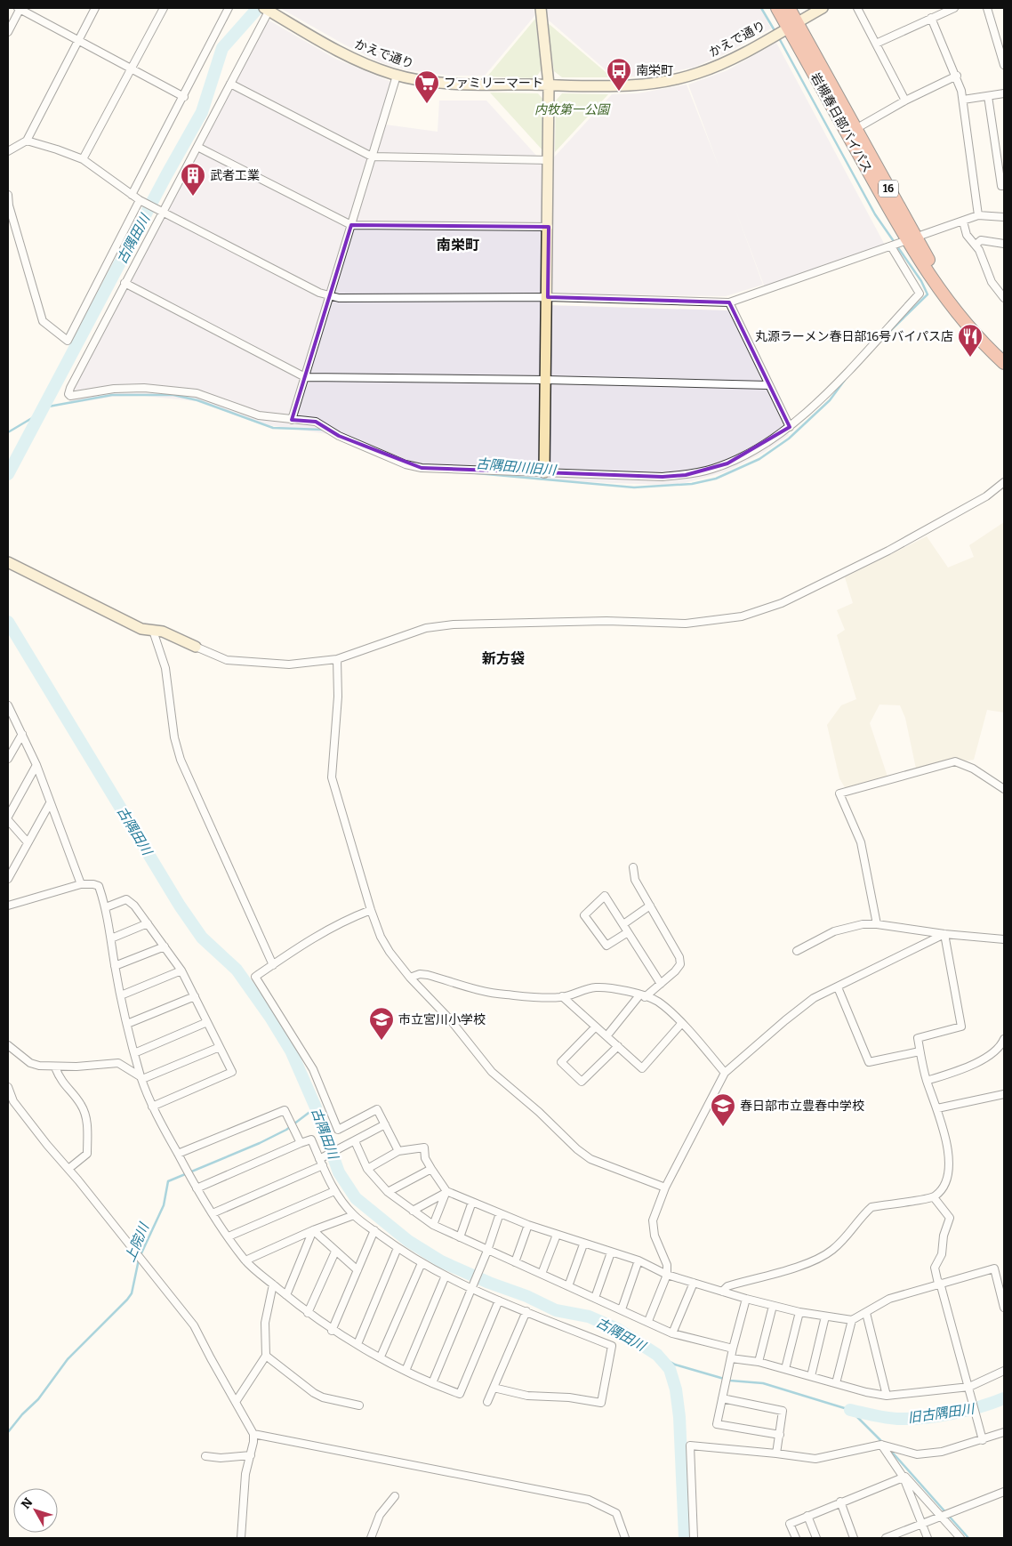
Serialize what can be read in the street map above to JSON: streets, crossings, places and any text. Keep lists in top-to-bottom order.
{
  "streets": {
    "highway": ["岩槻春日部バイパス", "16"],
    "street": ["かえで通り"]
  },
  "crossings": [
    ["かえで通り", "岩槻春日部バイパス"]
  ],
  "districts": ["南栄町", "新方袋"],
  "water": [
    "古隅田川",
    "古隅田川旧川",
    "上院川",
    "旧古隅田川"
  ],
  "parks": ["内牧第一公園"],
  "places": {
    "bus stop": ["南栄町"],
    "supermarket": ["ファミリーマート"],
    "building": ["武者工業"],
    "restaurant": ["丸源ラーメン春日部16号バイパス店"],
    "school or university": ["市立宮川小学校", "春日部市立豊春中学校"]
  },
  "north": "top left"
}
